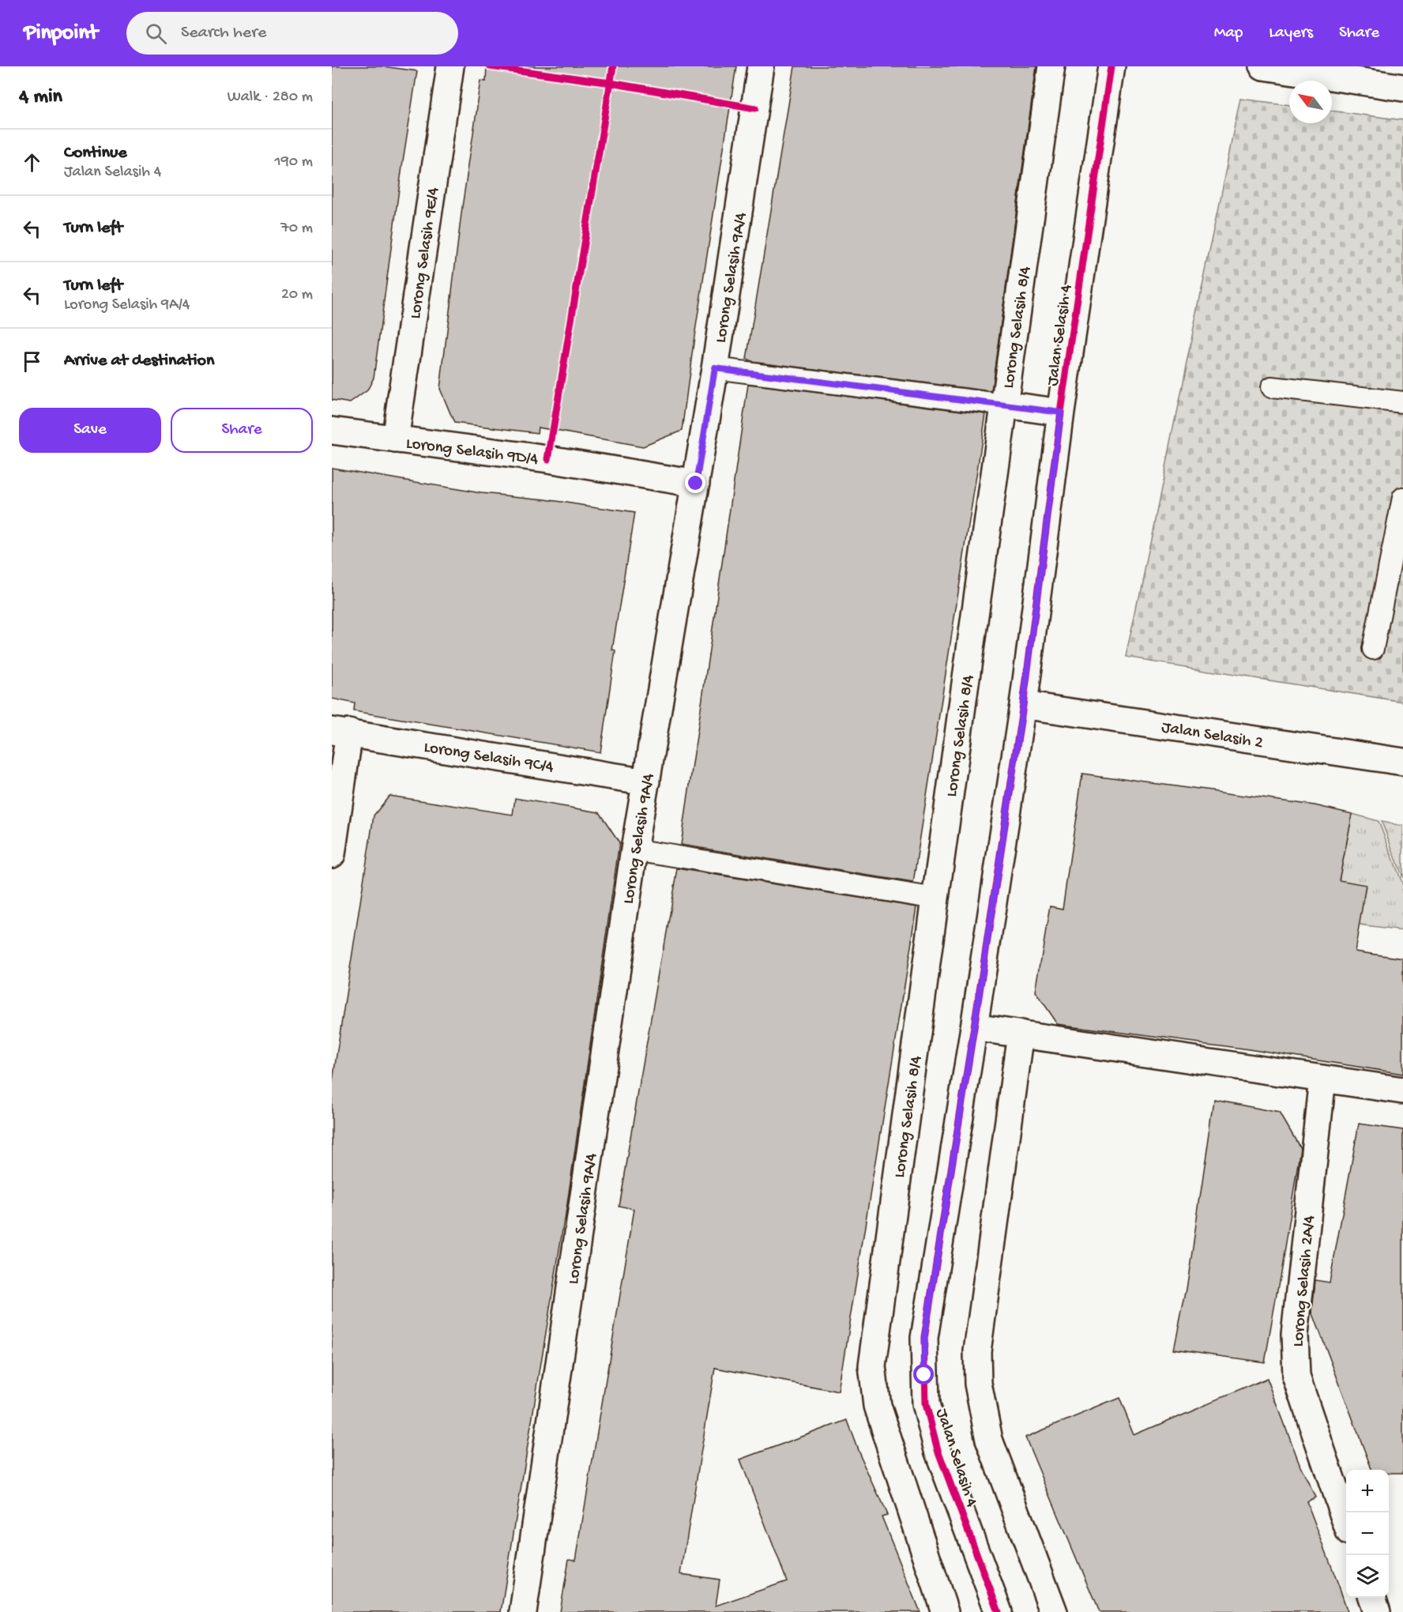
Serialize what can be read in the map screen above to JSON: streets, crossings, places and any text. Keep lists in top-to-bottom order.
{
  "streets": {
    "street": [
      "Lorong Selasih 9E/4",
      "Lorong Selasih 9A/4",
      "Lorong Selasih 8/4",
      "Jalan Selasih 4",
      "Lorong Selasih 9D/4",
      "Jalan Selasih 2",
      "Lorong Selasih 9C/4",
      "Lorong Selasih 2A/4"
    ]
  },
  "crossings": [
    ["Lorong Selasih 9E/4", "Lorong Selasih 9D/4"],
    ["Lorong Selasih 9A/4", "Lorong Selasih 9D/4"],
    ["Lorong Selasih 9A/4", "Lorong Selasih 9C/4"],
    ["Jalan Selasih 4", "Jalan Selasih 2"]
  ],
  "north": "top left",
  "page": {
    "header": "Pinpoint",
    "search": "Search here",
    "nav": ["Map", "Layers", "Share"],
    "heading": ["4 min", "Walk · 280 m"],
    "list": [
      ["Continue", "Jalan Selasih 4", "190 m"],
      ["Turn left", "70 m"],
      ["Turn left", "Lorong Selasih 9A/4", "20 m"],
      "Arrive at destination"
    ],
    "buttons": ["Save", "Share"],
    "map_buttons": ["+", "−"]
  }
}
